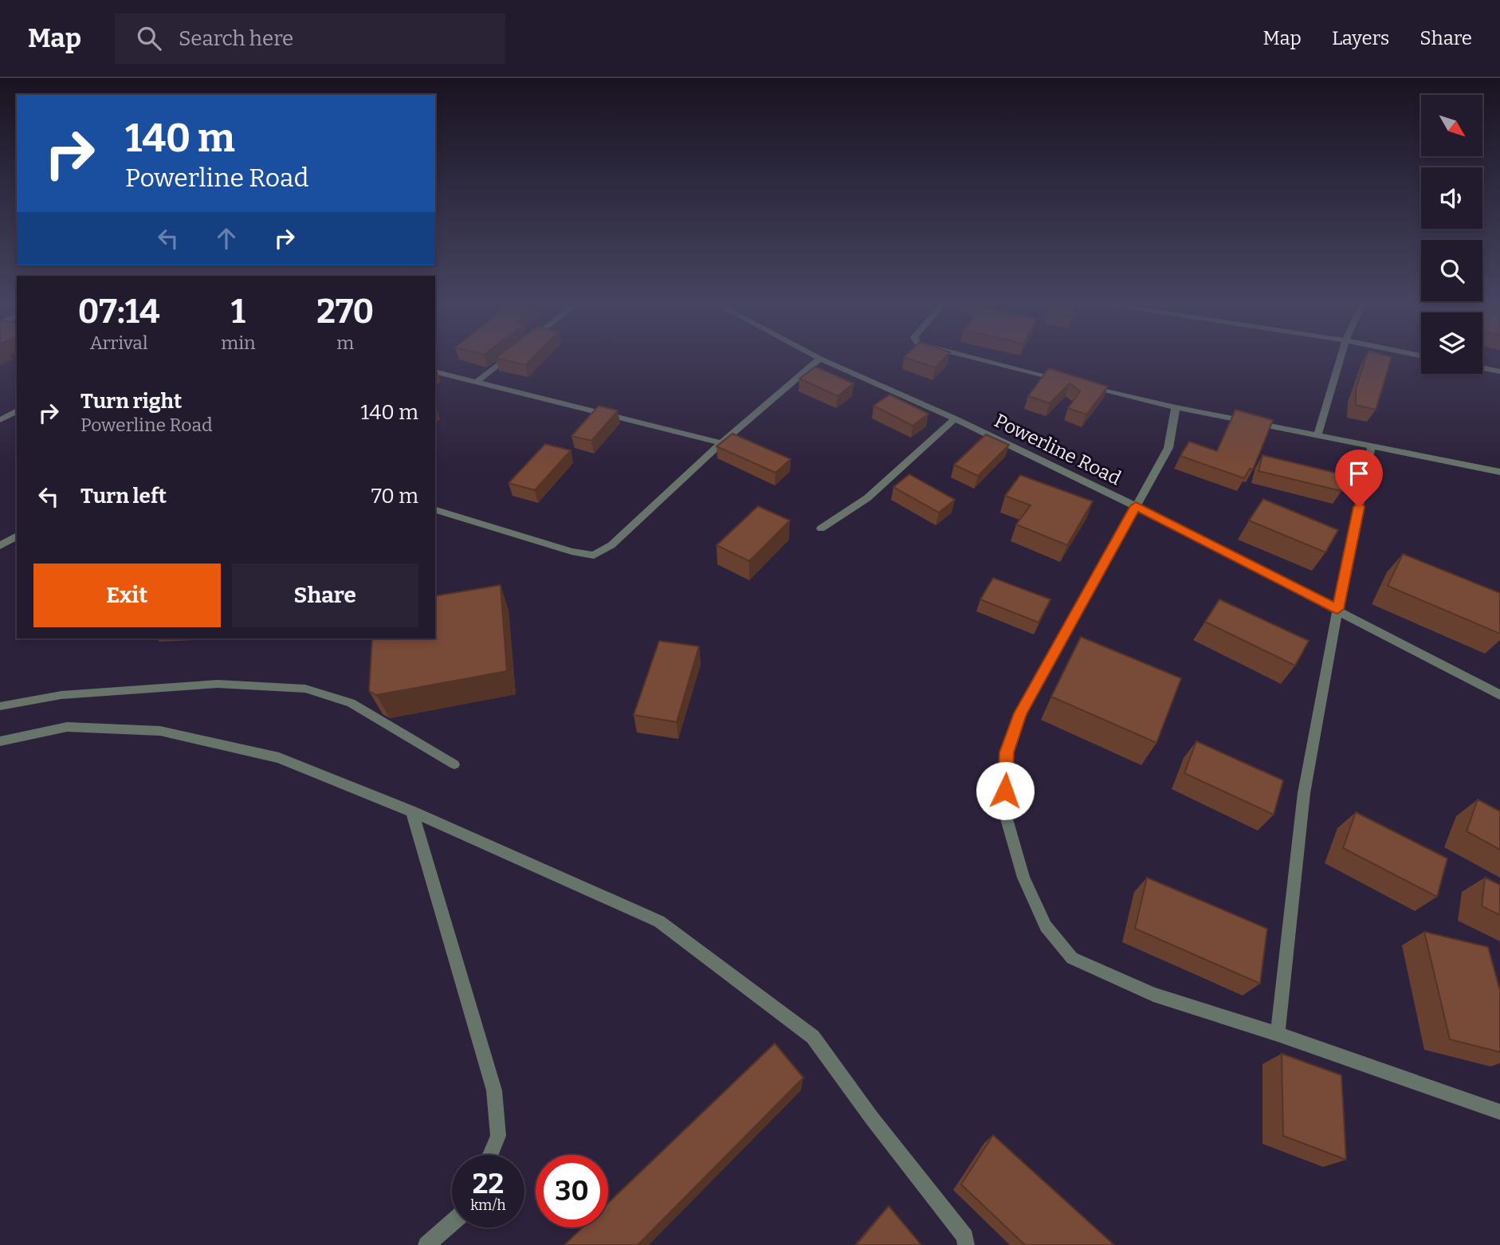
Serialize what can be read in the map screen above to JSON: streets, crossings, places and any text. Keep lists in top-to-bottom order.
{
  "streets": {
    "street": ["Powerline Road"]
  },
  "north": "bottom right",
  "page": {
    "header": "Map",
    "search": "Search here",
    "nav": ["Map", "Layers", "Share"],
    "turn": ["140 m", "Powerline Road"],
    "eta": [
      "07:14",
      "Arrival",
      "1",
      "min",
      "270",
      "m"
    ],
    "list": [
      {
        "name": "Turn right",
        "note": "Powerline Road",
        "value": "140 m"
      },
      {
        "name": "Turn left",
        "value": "70 m"
      }
    ],
    "buttons": ["Exit", "Share"],
    "speed": "22 km/h",
    "limit": "30"
  }
}
